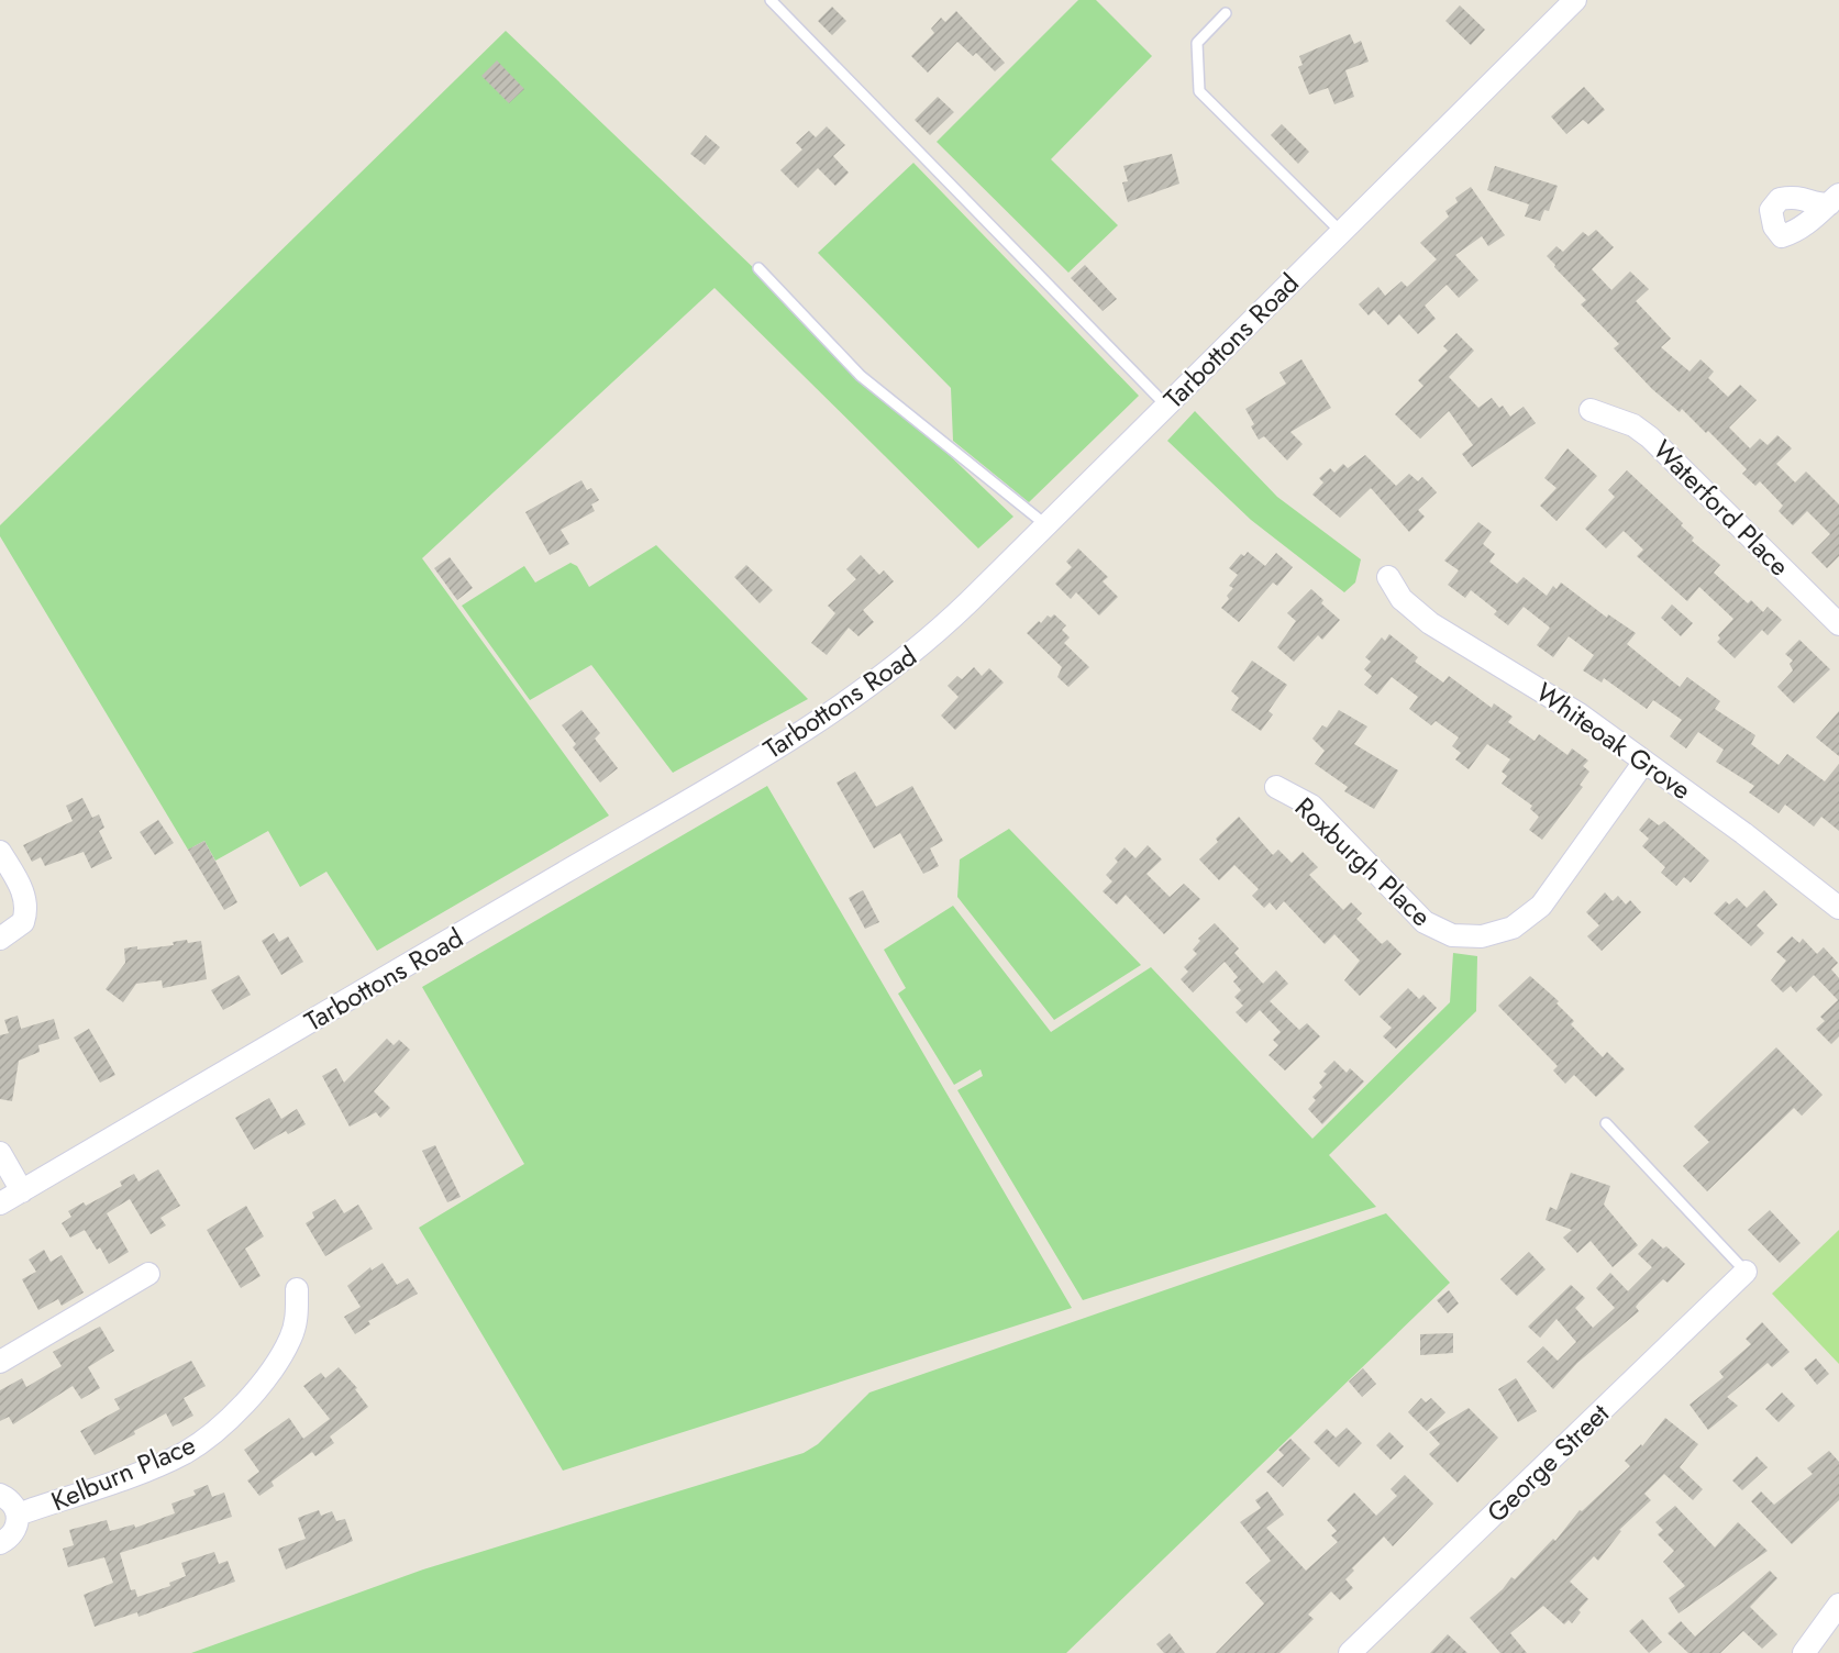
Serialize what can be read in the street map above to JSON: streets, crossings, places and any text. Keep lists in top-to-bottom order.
{
  "streets": {
    "street": [
      "Tarbottons Road",
      "Waterford Place",
      "Whiteoak Grove",
      "Roxburgh Place",
      "George Street",
      "Kelburn Place"
    ]
  },
  "crossings": [
    ["Whiteoak Grove", "Roxburgh Place"]
  ]
}
